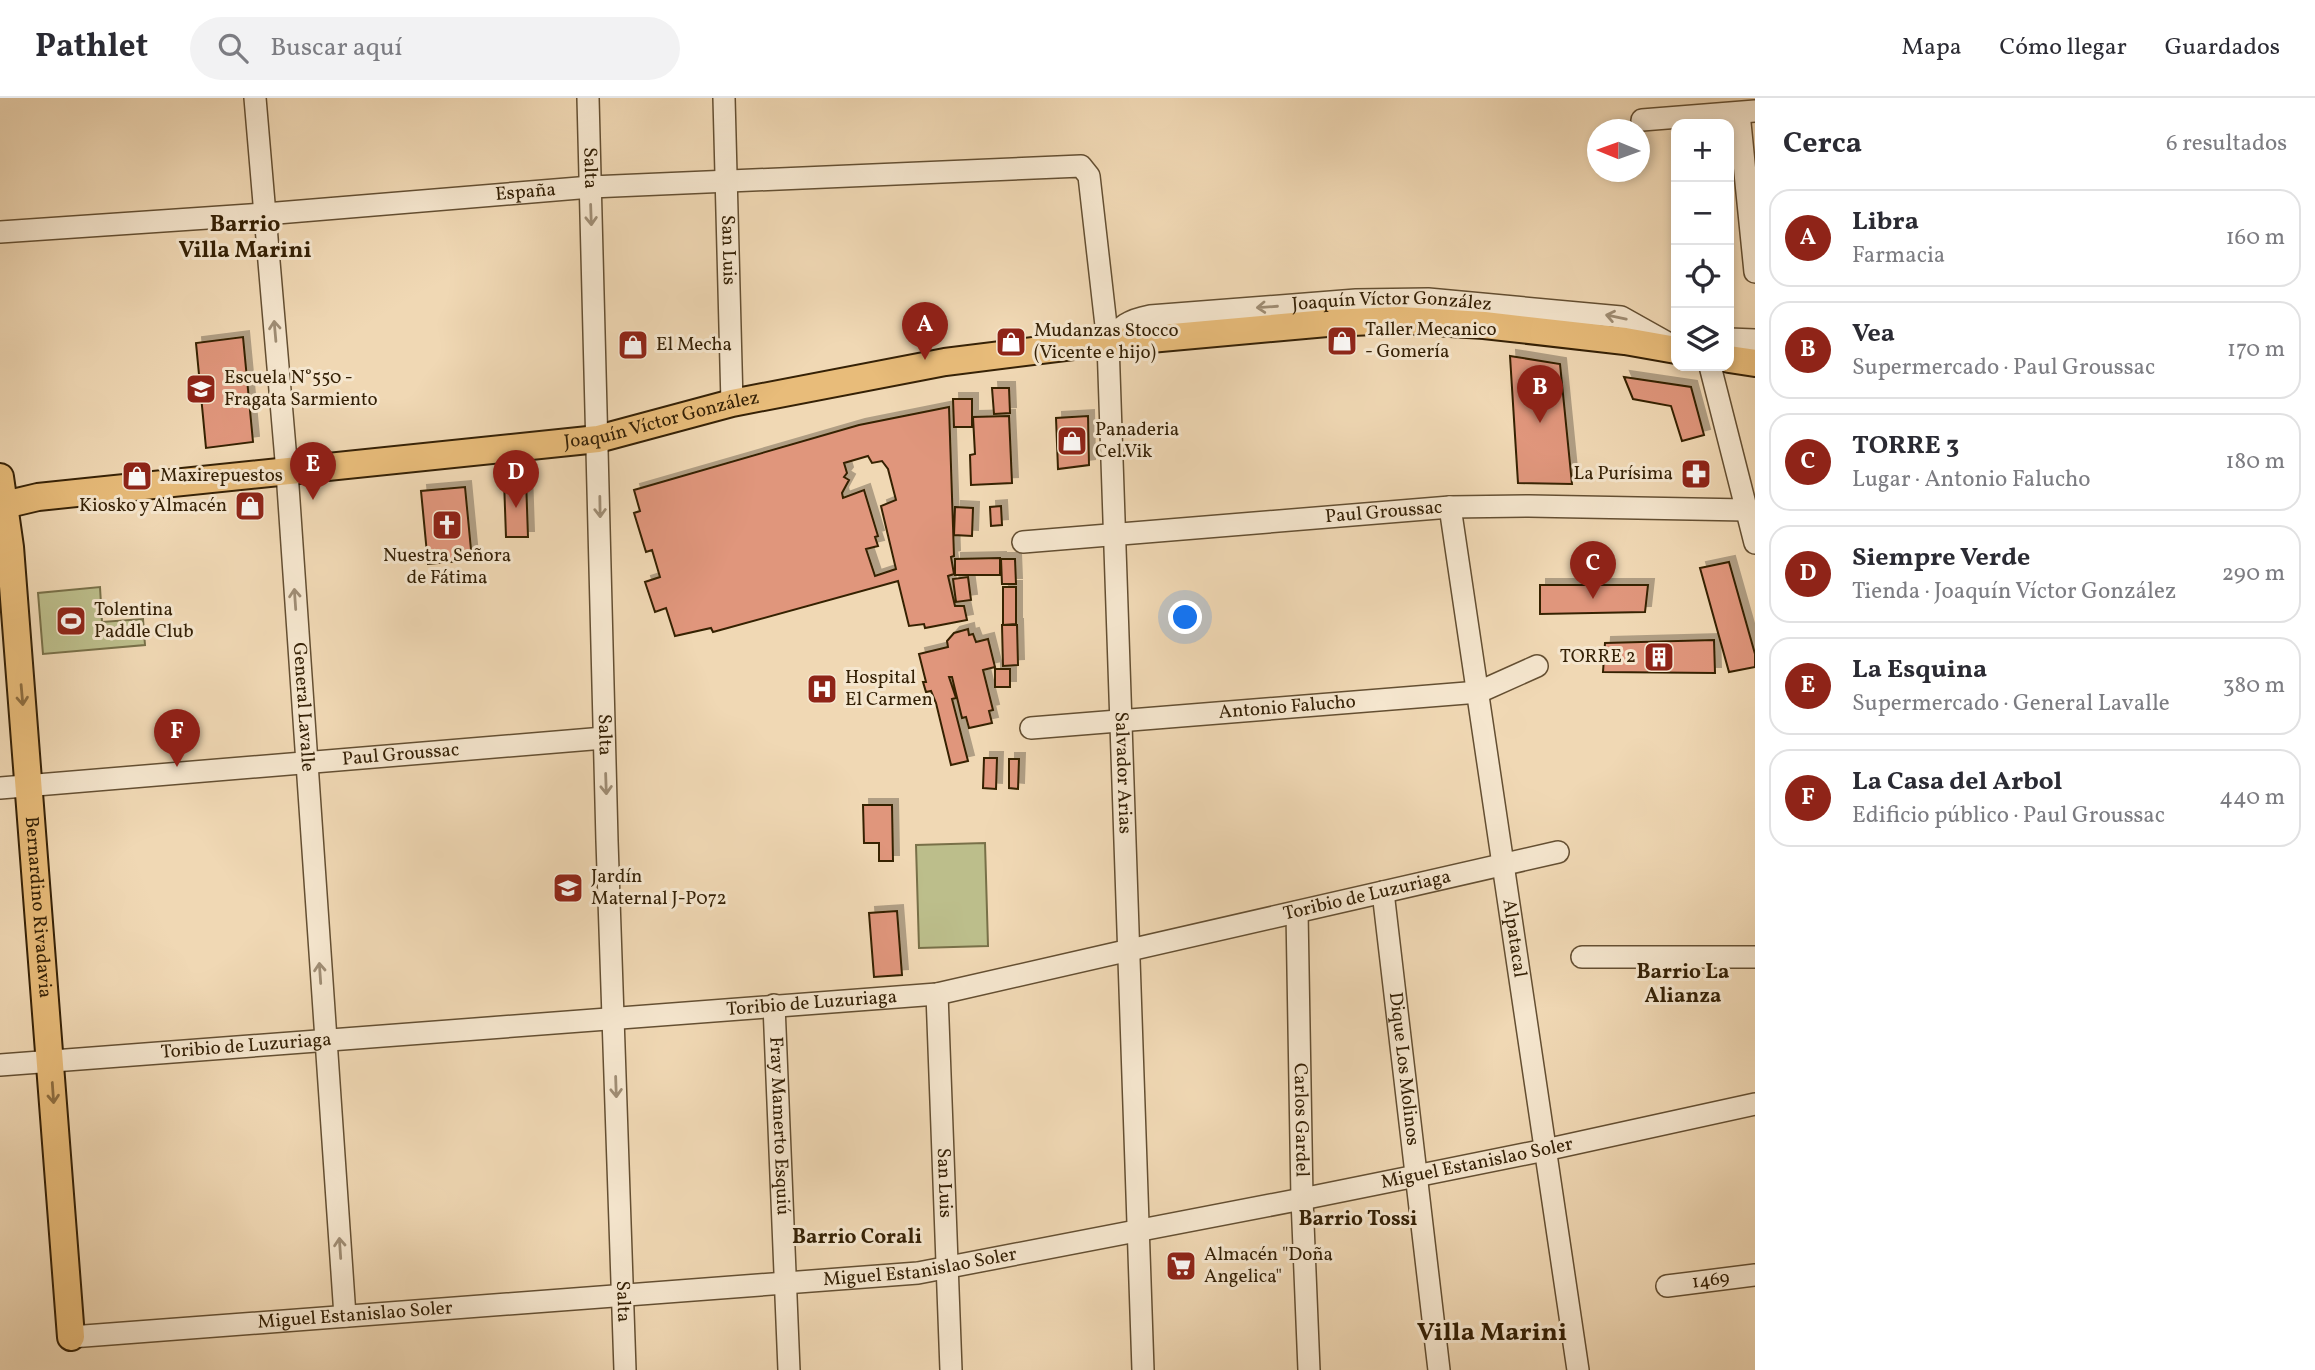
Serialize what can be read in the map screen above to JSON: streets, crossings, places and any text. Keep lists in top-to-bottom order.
{
  "streets": {
    "main road": ["Joaquín Víctor González", "Bernardino Rivadavia"],
    "street": [
      "Salta",
      "España",
      "San Luis",
      "Paul Groussac",
      "General Lavalle",
      "Antonio Falucho",
      "Salvador Arias",
      "Toribio de Luzuriaga",
      "Alpatacal",
      "Dique Los Molinos",
      "Carlos Gardel",
      "Fray Mamerto Esquiú",
      "Miguel Estanislao Soler",
      "1469"
    ]
  },
  "crossings": [
    ["Salta", "España"],
    ["Salta", "Joaquín Víctor González"],
    ["Salta", "Paul Groussac"],
    ["Salta", "Toribio de Luzuriaga"],
    ["Salta", "Miguel Estanislao Soler"],
    ["España", "San Luis"],
    ["España", "General Lavalle"],
    ["España", "Salvador Arias"],
    ["San Luis", "Joaquín Víctor González"],
    ["San Luis", "Toribio de Luzuriaga"],
    ["San Luis", "Miguel Estanislao Soler"],
    ["Joaquín Víctor González", "General Lavalle"],
    ["Joaquín Víctor González", "Salvador Arias"],
    ["Joaquín Víctor González", "Bernardino Rivadavia"],
    ["Paul Groussac", "General Lavalle"],
    ["Paul Groussac", "Salvador Arias"],
    ["Paul Groussac", "Bernardino Rivadavia"],
    ["Paul Groussac", "Alpatacal"],
    ["General Lavalle", "Toribio de Luzuriaga"],
    ["General Lavalle", "Miguel Estanislao Soler"],
    ["Antonio Falucho", "Salvador Arias"],
    ["Antonio Falucho", "Alpatacal"],
    ["Salvador Arias", "Toribio de Luzuriaga"],
    ["Salvador Arias", "Miguel Estanislao Soler"],
    ["Toribio de Luzuriaga", "Bernardino Rivadavia"],
    ["Toribio de Luzuriaga", "Alpatacal"],
    ["Toribio de Luzuriaga", "Dique Los Molinos"],
    ["Toribio de Luzuriaga", "Carlos Gardel"],
    ["Toribio de Luzuriaga", "Fray Mamerto Esquiú"],
    ["Bernardino Rivadavia", "Miguel Estanislao Soler"],
    ["Alpatacal", "Miguel Estanislao Soler"],
    ["Dique Los Molinos", "Miguel Estanislao Soler"],
    ["Carlos Gardel", "Miguel Estanislao Soler"],
    ["Fray Mamerto Esquiú", "Miguel Estanislao Soler"]
  ],
  "one_way": ["Salta", "General Lavalle", "Bernardino Rivadavia"],
  "districts": [
    "Barrio Villa Marini",
    "Barrio La Alianza",
    "Barrio Tossi",
    "Barrio Corali",
    "Villa Marini"
  ],
  "places": {
    "shop": [
      "Taller Mecanico - Gomería",
      "Mudanzas Stocco (Vicente e hijo)",
      "El Mecha",
      "Panaderia Cel.Vik",
      "Maxirepuestos",
      "Kiosko y Almacén"
    ],
    "school or university": ["Escuela N°550 - Fragata Sarmiento", "Jardín Maternal J-P072"],
    "pharmacy": ["La Purísima"],
    "church": ["Nuestra Señora de Fátima"],
    "sports": ["Tolentina Paddle Club"],
    "building": ["TORRE 2"],
    "hospital": ["Hospital El Carmen"],
    "supermarket": ["Almacén \"Doña Angelica\""]
  },
  "north": "left",
  "page": {
    "header": "Pathlet",
    "search": "Buscar aquí",
    "nav": ["Mapa", "Cómo llegar", "Guardados"],
    "heading": ["Cerca", "6 resultados"],
    "map_buttons": ["+", "−"],
    "list": [
      {
        "mark": "A",
        "name": "Libra",
        "note": "Farmacia",
        "value": "160 m"
      },
      {
        "mark": "B",
        "name": "Vea",
        "note": "Supermercado · Paul Groussac",
        "value": "170 m"
      },
      {
        "mark": "C",
        "name": "TORRE 3",
        "note": "Lugar · Antonio Falucho",
        "value": "180 m"
      },
      {
        "mark": "D",
        "name": "Siempre Verde",
        "note": "Tienda · Joaquín Víctor González",
        "value": "290 m"
      },
      {
        "mark": "E",
        "name": "La Esquina",
        "note": "Supermercado · General Lavalle",
        "value": "380 m"
      },
      {
        "mark": "F",
        "name": "La Casa del Arbol",
        "note": "Edificio público · Paul Groussac",
        "value": "440 m"
      }
    ],
    "pins": [
      "A",
      "B",
      "E",
      "D",
      "C",
      "F"
    ]
  }
}
